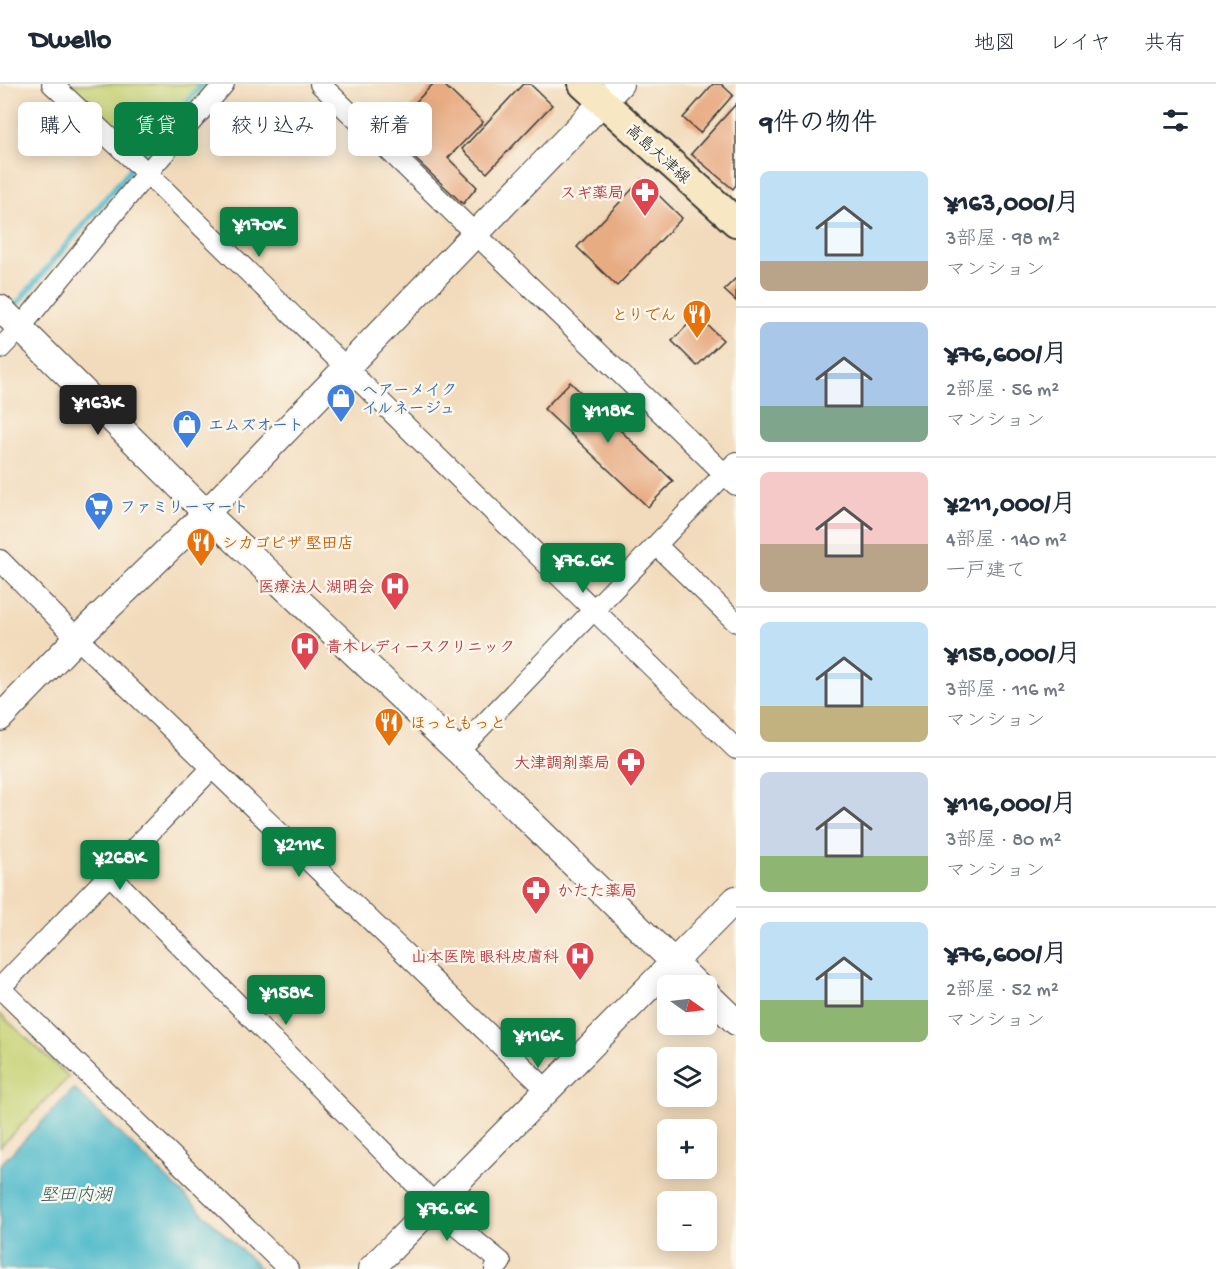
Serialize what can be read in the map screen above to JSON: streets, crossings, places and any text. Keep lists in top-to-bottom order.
{
  "streets": {
    "main road": ["高島大津線"]
  },
  "water": ["堅田内湖"],
  "places": {
    "pharmacy": ["スギ薬局", "大津調剤薬局", "かたた薬局"],
    "restaurant": ["とりでん", "シカゴピザ 堅田店", "ほっともっと"],
    "shop": ["ヘアーメイク イルネージュ", "エムズオート"],
    "supermarket": ["ファミリーマート"],
    "hospital": ["医療法人 湖明会", "青木レディースクリニック", "山本医院 眼科皮膚科"]
  },
  "north": "right",
  "page": {
    "header": "Dwello",
    "nav": ["地図", "レイヤ", "共有"],
    "heading": "9件の物件",
    "chip": [
      "購入",
      "賃貸",
      "絞り込み",
      "新着"
    ],
    "list": [
      {
        "name": "¥163,000/月",
        "note": "3部屋 · 98 m² · マンション"
      },
      {
        "name": "¥76,600/月",
        "note": "2部屋 · 56 m² · マンション"
      },
      {
        "name": "¥211,000/月",
        "note": "4部屋 · 140 m² · 一戸建て"
      },
      {
        "name": "¥158,000/月",
        "note": "3部屋 · 116 m² · マンション"
      },
      {
        "name": "¥116,000/月",
        "note": "3部屋 · 80 m² · マンション"
      },
      {
        "name": "¥76,600/月",
        "note": "2部屋 · 52 m² · マンション"
      }
    ],
    "price": [
      "¥170K",
      "¥163K",
      "¥118K",
      "¥76.6K",
      "¥211K",
      "¥268K",
      "¥158K",
      "¥116K",
      "¥76.6K"
    ],
    "map_buttons": ["+", "−"]
  }
}
